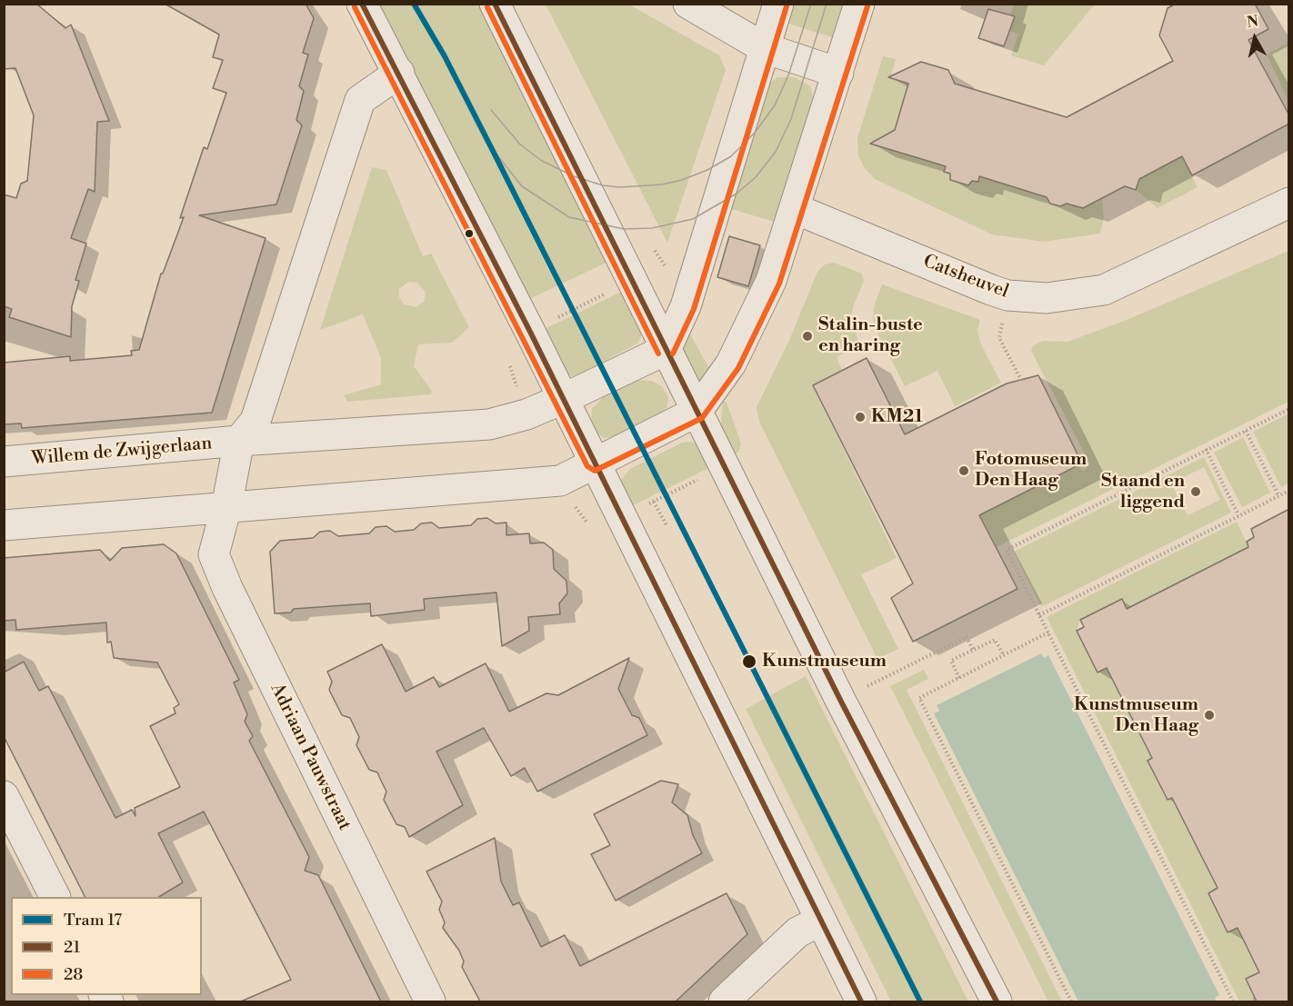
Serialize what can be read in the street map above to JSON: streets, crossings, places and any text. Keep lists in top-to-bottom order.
{
  "streets": {
    "street": ["Catsheuvel", "Willem de Zwijgerlaan", "Adriaan Pauwstraat"]
  },
  "crossings": [
    ["Willem de Zwijgerlaan", "Adriaan Pauwstraat"]
  ],
  "places": [
    "Stalin-buste en haring",
    "KM21",
    "Fotomuseum Den Haag",
    "Staand en liggend",
    "Kunstmuseum",
    "Kunstmuseum Den Haag"
  ],
  "lines": ["tram line 17", "transit line 21", "transit line 28"],
  "legend": ["Tram 17", "21", "28"],
  "north": "top"
}
